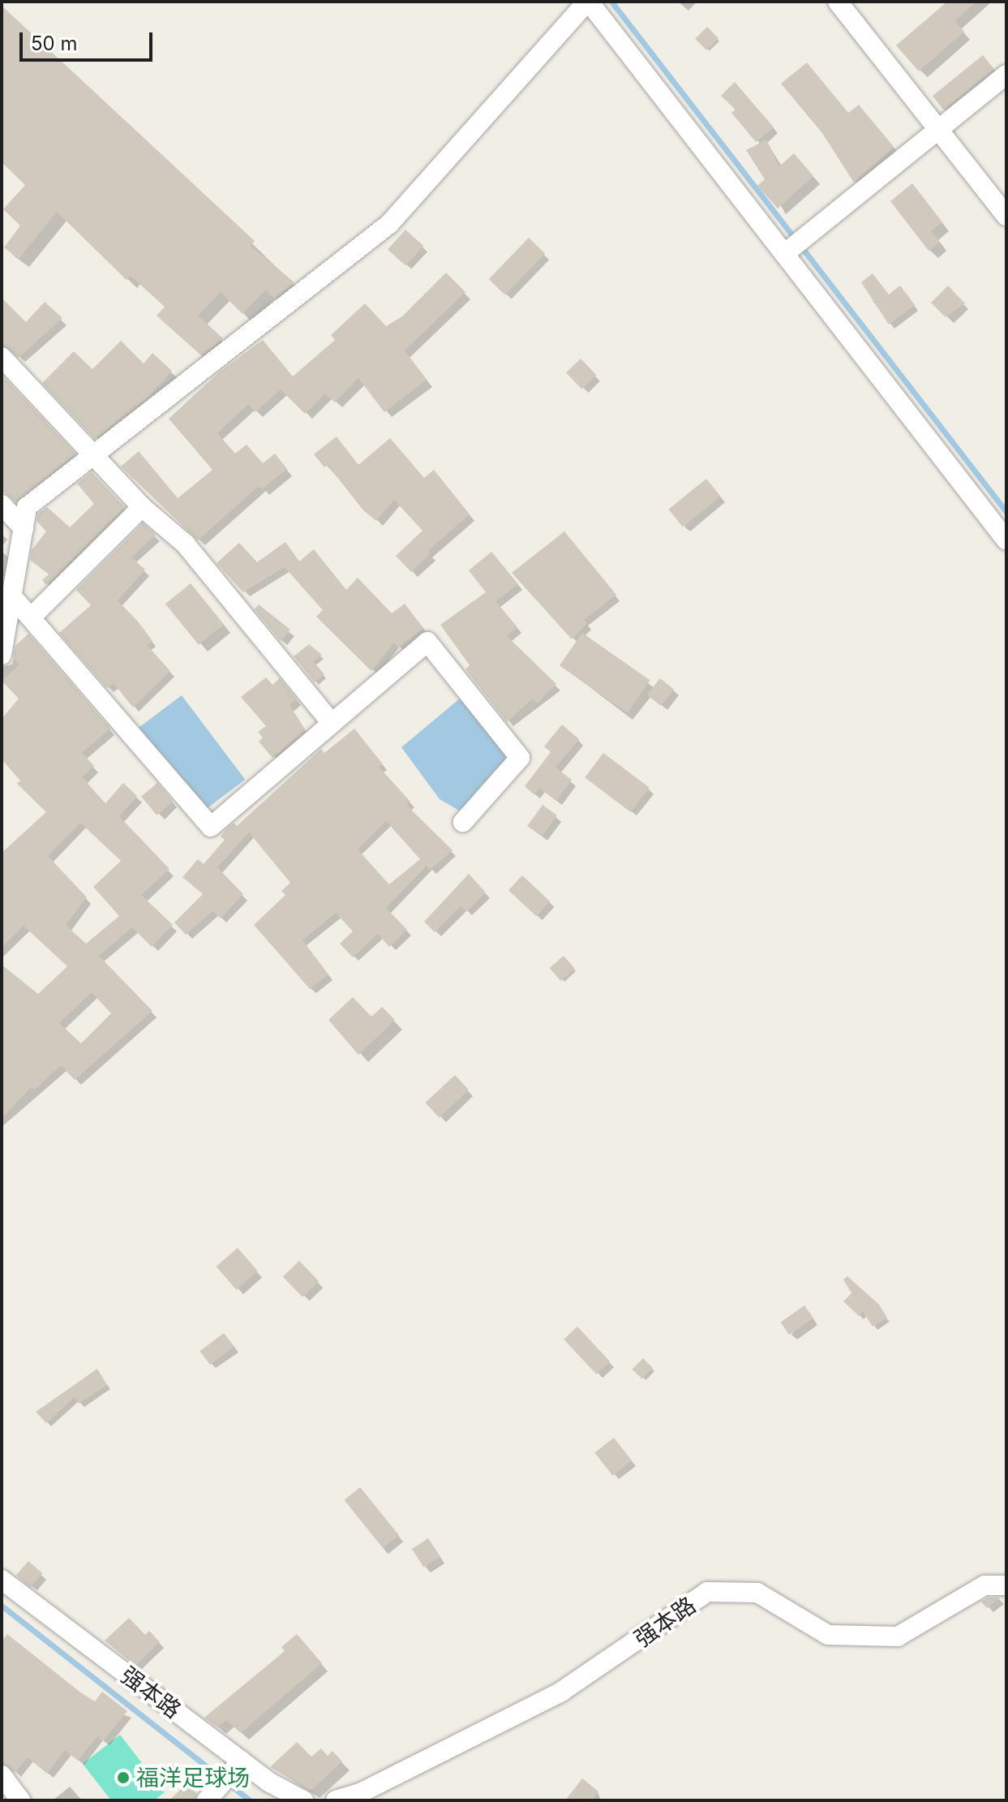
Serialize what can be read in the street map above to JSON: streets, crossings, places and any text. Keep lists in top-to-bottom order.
{
  "streets": {
    "street": ["强本路"]
  },
  "places": ["福洋足球场"],
  "scale_bar": "50 m"
}
